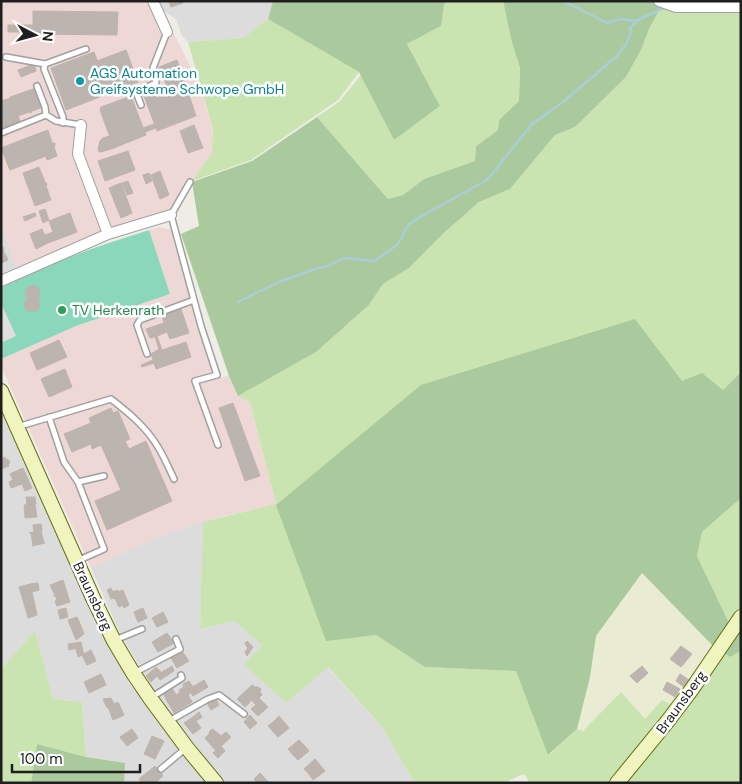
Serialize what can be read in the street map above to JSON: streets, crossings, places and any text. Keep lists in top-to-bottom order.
{
  "streets": {
    "main road": ["Braunsberg"]
  },
  "places": ["AGS Automation Greifsysteme Schwope GmbH", "TV Herkenrath"],
  "scale_bar": "100 m",
  "north": "right"
}
